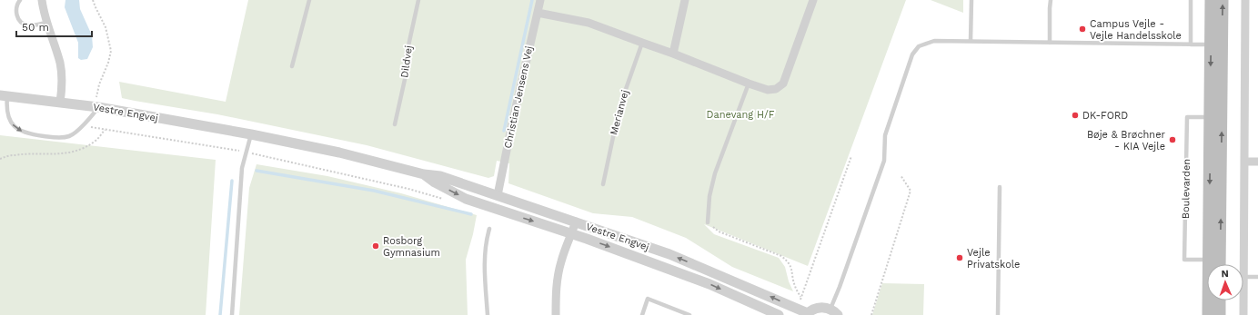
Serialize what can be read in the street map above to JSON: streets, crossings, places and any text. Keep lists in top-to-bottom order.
{
  "streets": {
    "street": ["Christian Jensens Vej", "Vestre Engvej"],
    "lane": ["Dildvej", "Merianvej", "Boulevarden"]
  },
  "crossings": [
    ["Christian Jensens Vej", "Vestre Engvej"]
  ],
  "parks": ["Danevang H/F"],
  "places": [
    "Campus Vejle - Vejle Handelsskole",
    "DK-FORD",
    "Bøje & Brøchner - KIA Vejle",
    "Rosborg Gymnasium",
    "Vejle Privatskole"
  ],
  "scale_bar": "50 m",
  "north": "top"
}
